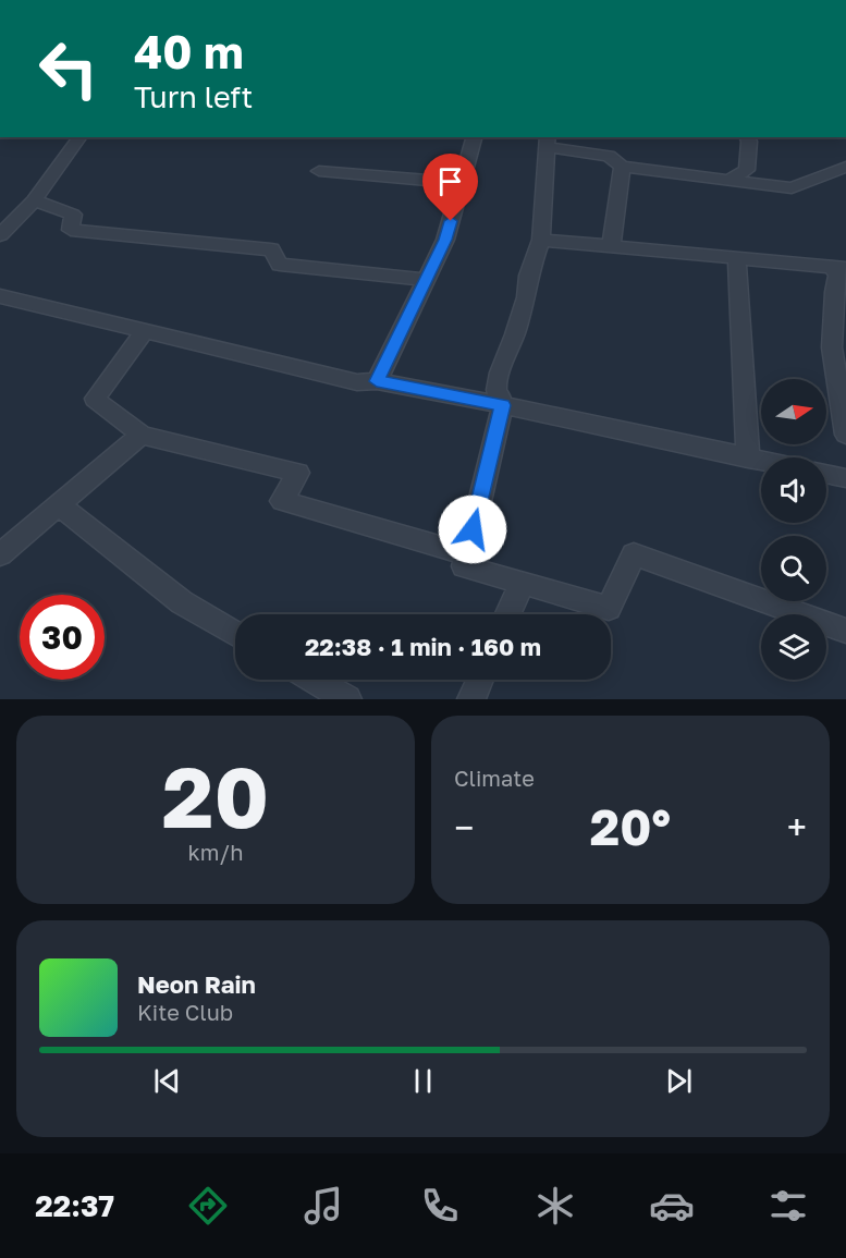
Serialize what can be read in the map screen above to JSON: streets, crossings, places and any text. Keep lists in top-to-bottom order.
{
  "north": "right",
  "page": {
    "turn": ["40 m", "Turn left"],
    "limit": "30",
    "trip": "22:38 · 1 min · 160 m",
    "tile": [
      ["20", "km/h"],
      "Climate"
    ],
    "heat": ["−", "20°", "+"],
    "song": ["Neon Rain", "Kite Club"],
    "tabs": "22:37"
  }
}
